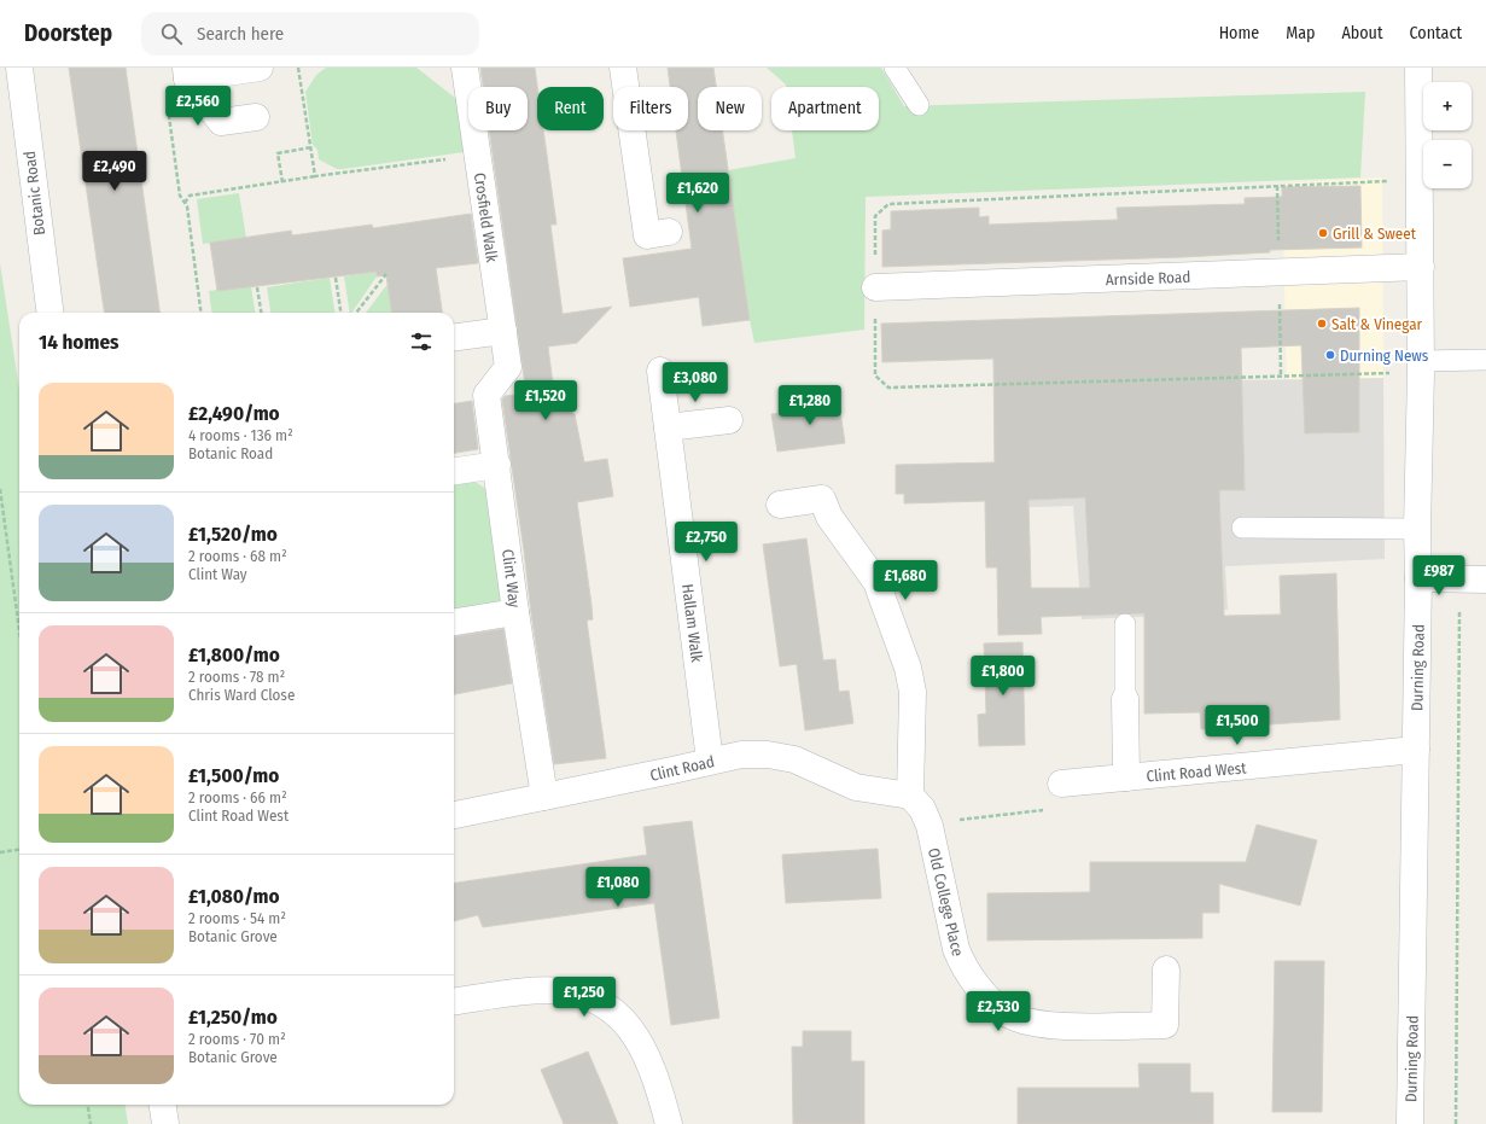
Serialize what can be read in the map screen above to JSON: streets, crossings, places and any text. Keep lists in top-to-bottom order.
{
  "streets": {
    "street": [
      "Botanic Road",
      "Crosfield Walk",
      "Arnside Road",
      "Clint Way",
      "Hallam Walk",
      "Durning Road",
      "Clint Road",
      "Clint Road West",
      "Old College Place"
    ]
  },
  "crossings": [
    ["Crosfield Walk", "Clint Way"],
    ["Arnside Road", "Durning Road"],
    ["Clint Way", "Clint Road"],
    ["Hallam Walk", "Clint Road"],
    ["Durning Road", "Clint Road West"],
    ["Clint Road", "Old College Place"]
  ],
  "places": ["Grill & Sweet", "Salt & Vinegar", "Durning News"],
  "page": {
    "header": "Doorstep",
    "search": "Search here",
    "nav": [
      "Home",
      "Map",
      "About",
      "Contact"
    ],
    "map_buttons": ["+", "−"],
    "price": [
      "£2,560",
      "£2,490",
      "£1,620",
      "£3,080",
      "£1,520",
      "£1,280",
      "£2,750",
      "£987",
      "£1,680",
      "£1,800",
      "£1,500",
      "£1,080",
      "£1,250",
      "£2,530"
    ],
    "chip": [
      "Buy",
      "Rent",
      "Filters",
      "New",
      "Apartment"
    ],
    "heading": "14 homes",
    "list": [
      {
        "name": "£2,490/mo",
        "note": "4 rooms · 136 m² · Botanic Road"
      },
      {
        "name": "£1,520/mo",
        "note": "2 rooms · 68 m² · Clint Way"
      },
      {
        "name": "£1,800/mo",
        "note": "2 rooms · 78 m² · Chris Ward Close"
      },
      {
        "name": "£1,500/mo",
        "note": "2 rooms · 66 m² · Clint Road West"
      },
      {
        "name": "£1,080/mo",
        "note": "2 rooms · 54 m² · Botanic Grove"
      },
      {
        "name": "£1,250/mo",
        "note": "2 rooms · 70 m² · Botanic Grove"
      }
    ]
  }
}
